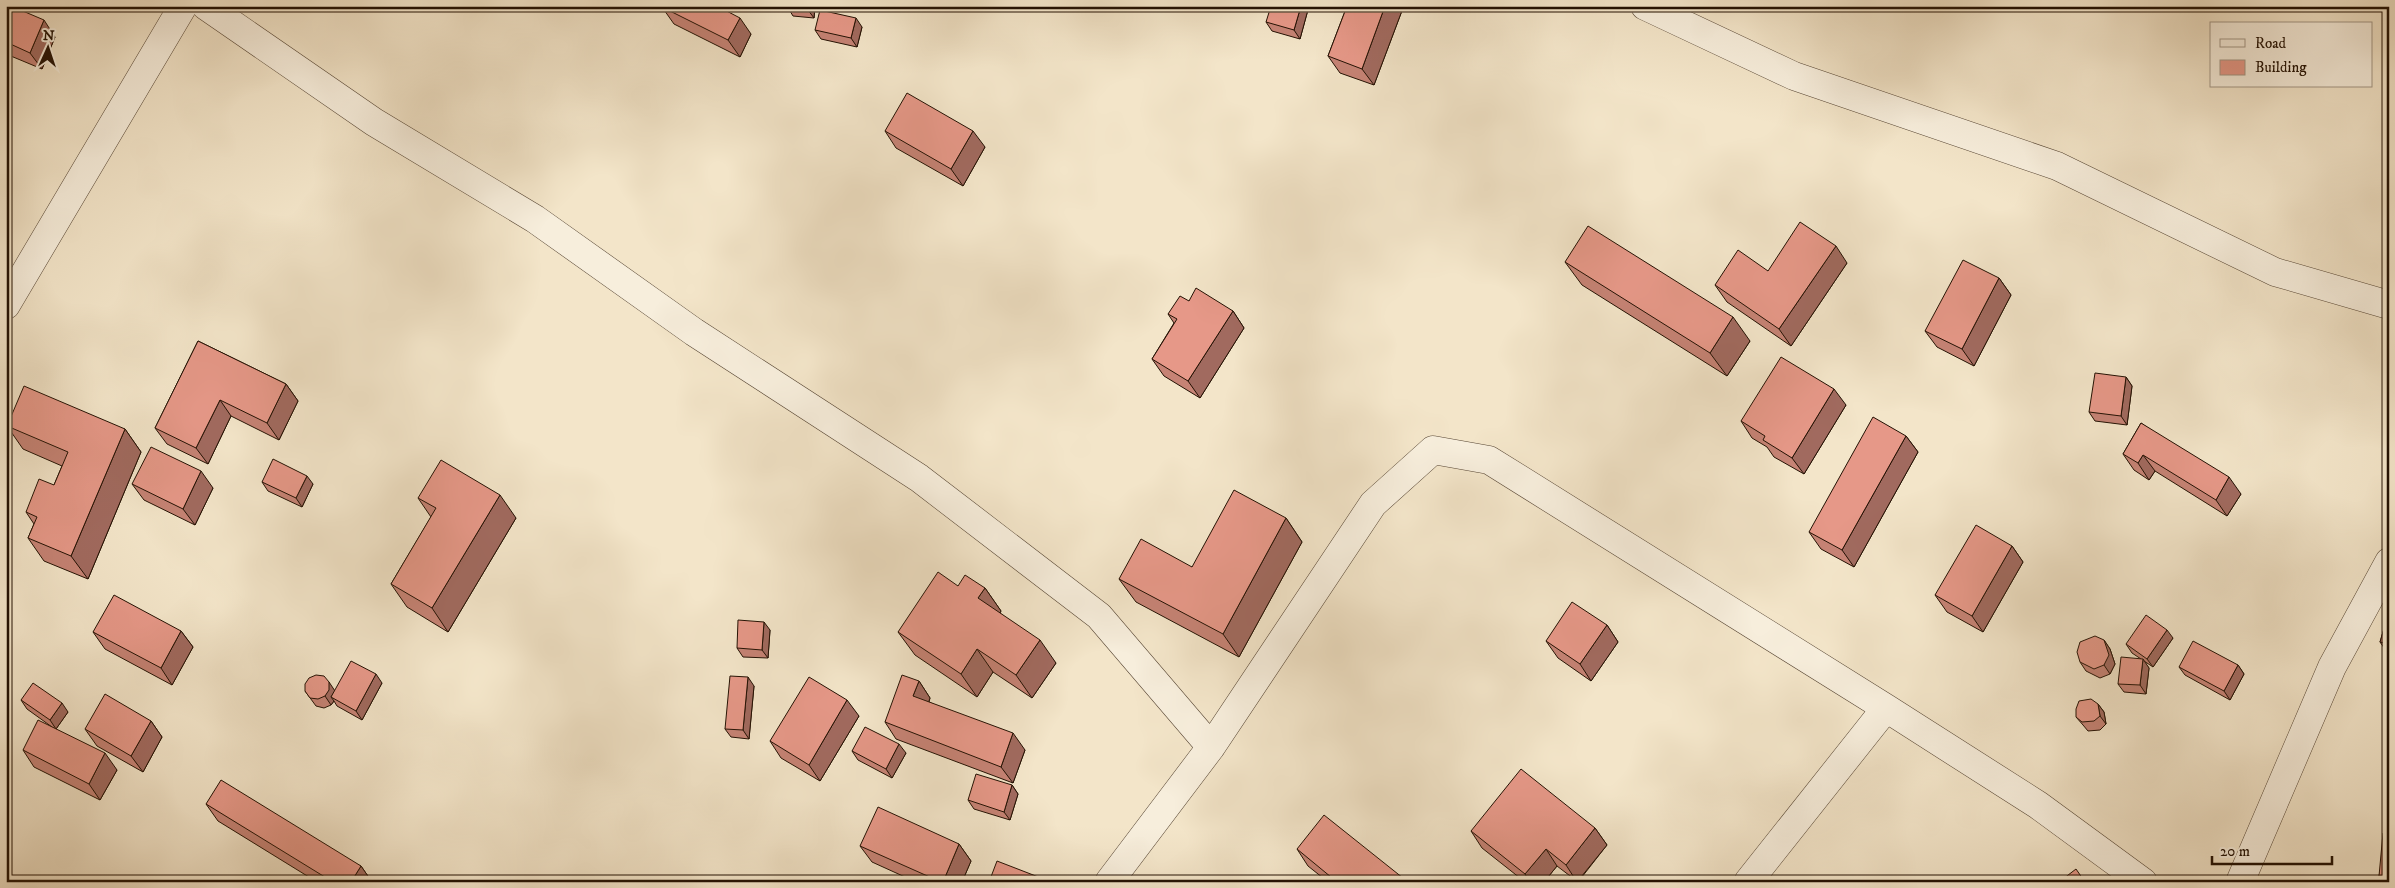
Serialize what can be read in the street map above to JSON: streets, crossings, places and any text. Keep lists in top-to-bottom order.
{
  "legend": ["Road", "Building"],
  "scale_bar": "20 m",
  "north": "top"
}
